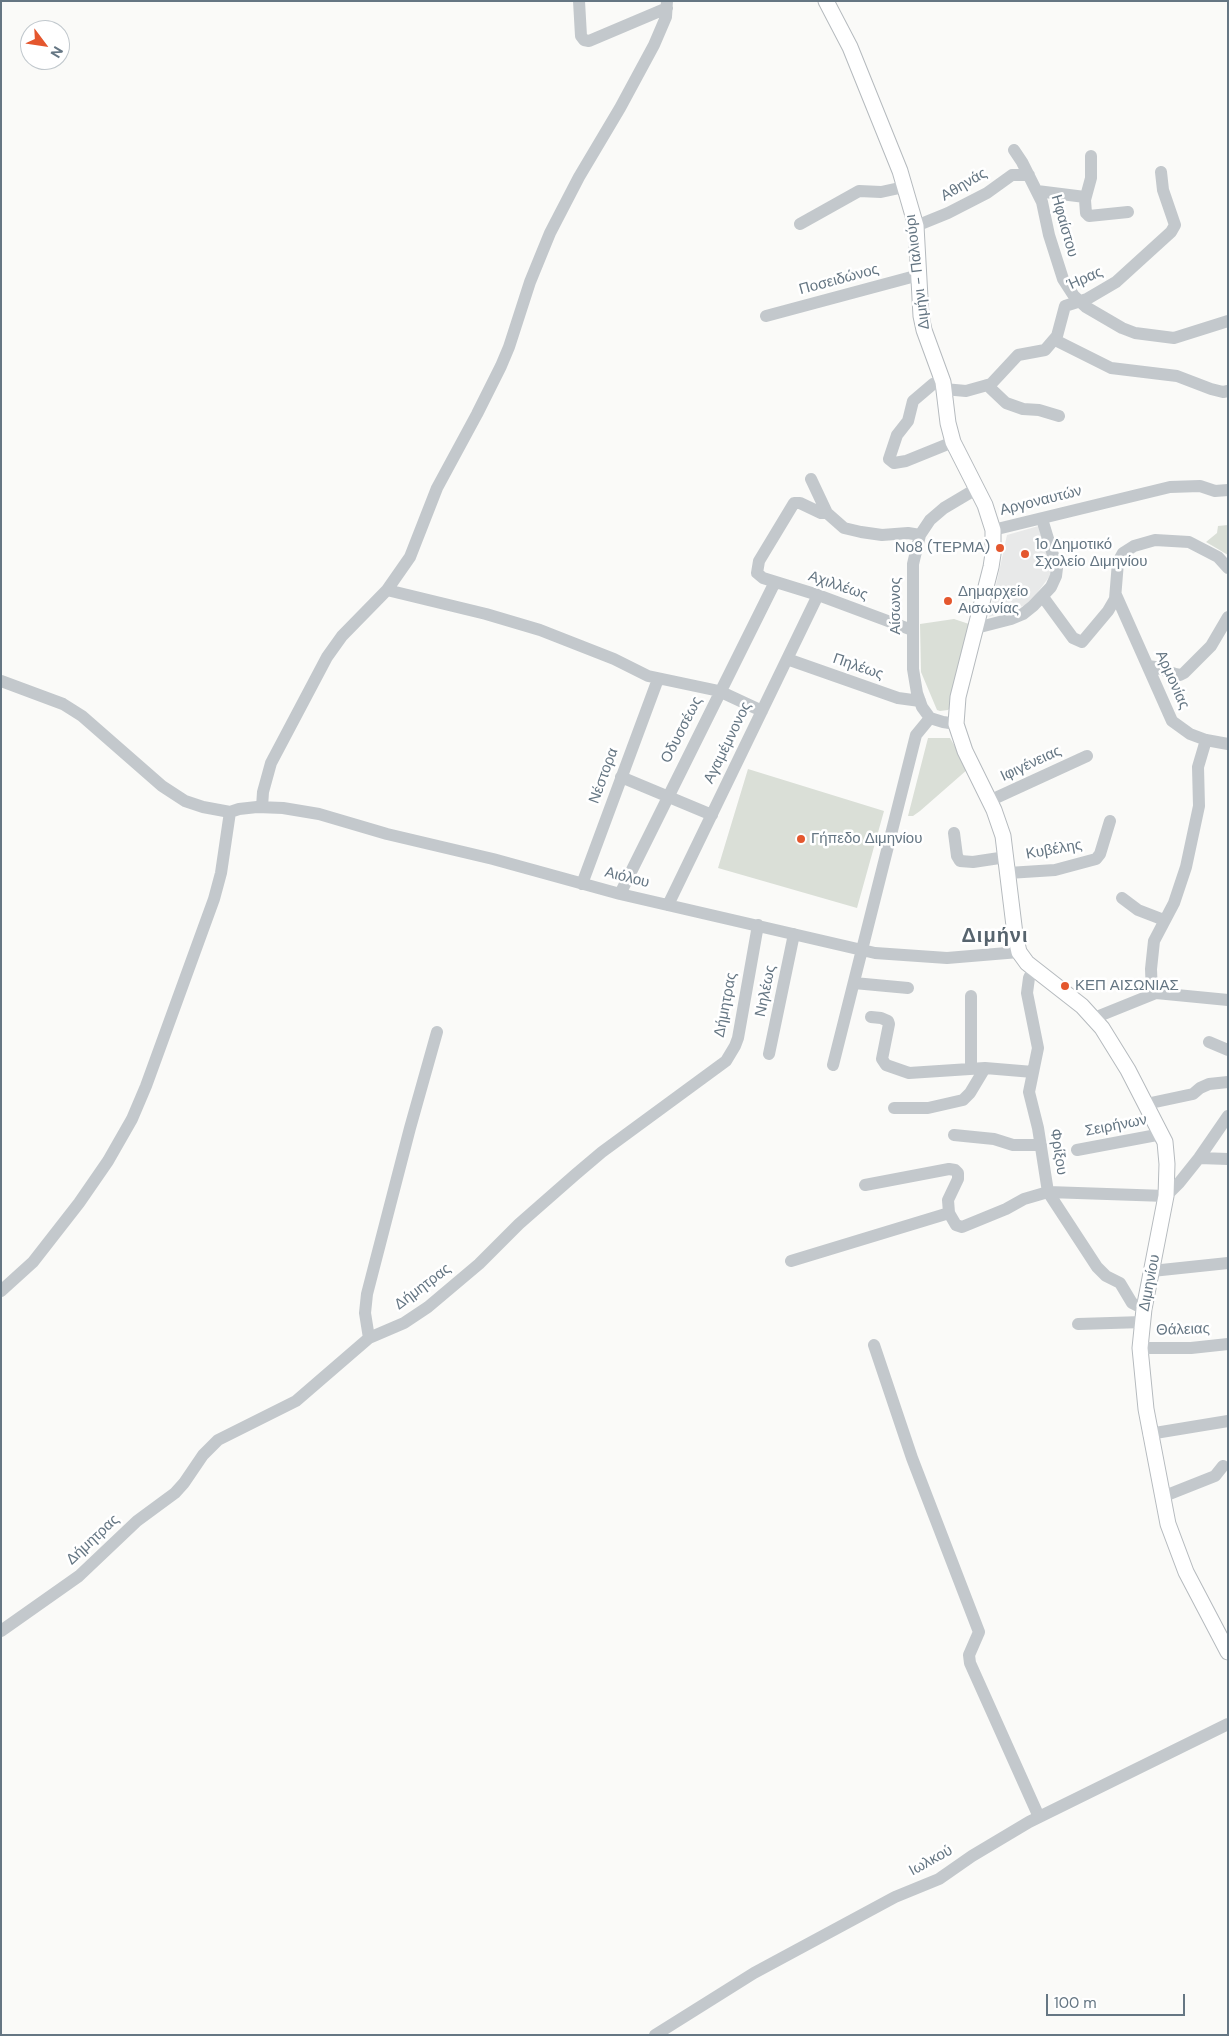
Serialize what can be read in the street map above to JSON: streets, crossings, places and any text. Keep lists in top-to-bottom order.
{
  "streets": {
    "main road": ["Διμήνι - Παλιούρι", "Διμηνίου"],
    "street": [
      "Αθηνάς",
      "Ηφαίστου",
      "Ήρας",
      "Ποσειδώνος",
      "Αργοναυτών",
      "Αχιλλέως",
      "Αίσωνος",
      "Πηλέως",
      "Αρμονίας",
      "Οδυσσέως",
      "Αγαμέμνονος",
      "Ιφιγένειας",
      "Νέστορα",
      "Κυβέλης",
      "Αιόλου",
      "Νηλέως",
      "Δήμητρας",
      "Σειρήνων",
      "Φρίξου",
      "Θάλειας",
      "Ιωλκού"
    ]
  },
  "crossings": [
    ["Αθηνάς", "Ηφαίστου"],
    ["Αθηνάς", "Διμήνι - Παλιούρι"],
    ["Ηφαίστου", "Ήρας"],
    ["Διμήνι - Παλιούρι", "Ποσειδώνος"],
    ["Διμήνι - Παλιούρι", "Αργοναυτών"],
    ["Διμήνι - Παλιούρι", "Αίσωνος"],
    ["Διμήνι - Παλιούρι", "Ιφιγένειας"],
    ["Διμήνι - Παλιούρι", "Κυβέλης"],
    ["Διμήνι - Παλιούρι", "Αιόλου"],
    ["Διμήνι - Παλιούρι", "Διμηνίου"],
    ["Αχιλλέως", "Αίσωνος"],
    ["Αχιλλέως", "Οδυσσέως"],
    ["Αχιλλέως", "Αγαμέμνονος"],
    ["Αίσωνος", "Πηλέως"],
    ["Πηλέως", "Αγαμέμνονος"],
    ["Οδυσσέως", "Αιόλου"],
    ["Αγαμέμνονος", "Αιόλου"],
    ["Νέστορα", "Αιόλου"],
    ["Αιόλου", "Νηλέως"],
    ["Αιόλου", "Δήμητρας"],
    ["Αιόλου", "Διμηνίου"],
    ["Σειρήνων", "Διμηνίου"],
    ["Φρίξου", "Διμηνίου"],
    ["Διμηνίου", "Θάλειας"]
  ],
  "districts": ["Διμήνι"],
  "places": [
    "Νο8 (ΤΕΡΜΑ)",
    "1ο Δημοτικό Σχολείο Διμηνίου",
    "Δημαρχείο Αισωνίας",
    "Γήπεδο Διμηνίου",
    "ΚΕΠ ΑΙΣΩΝΙΑΣ"
  ],
  "scale_bar": "100 m",
  "north": "bottom right"
}
